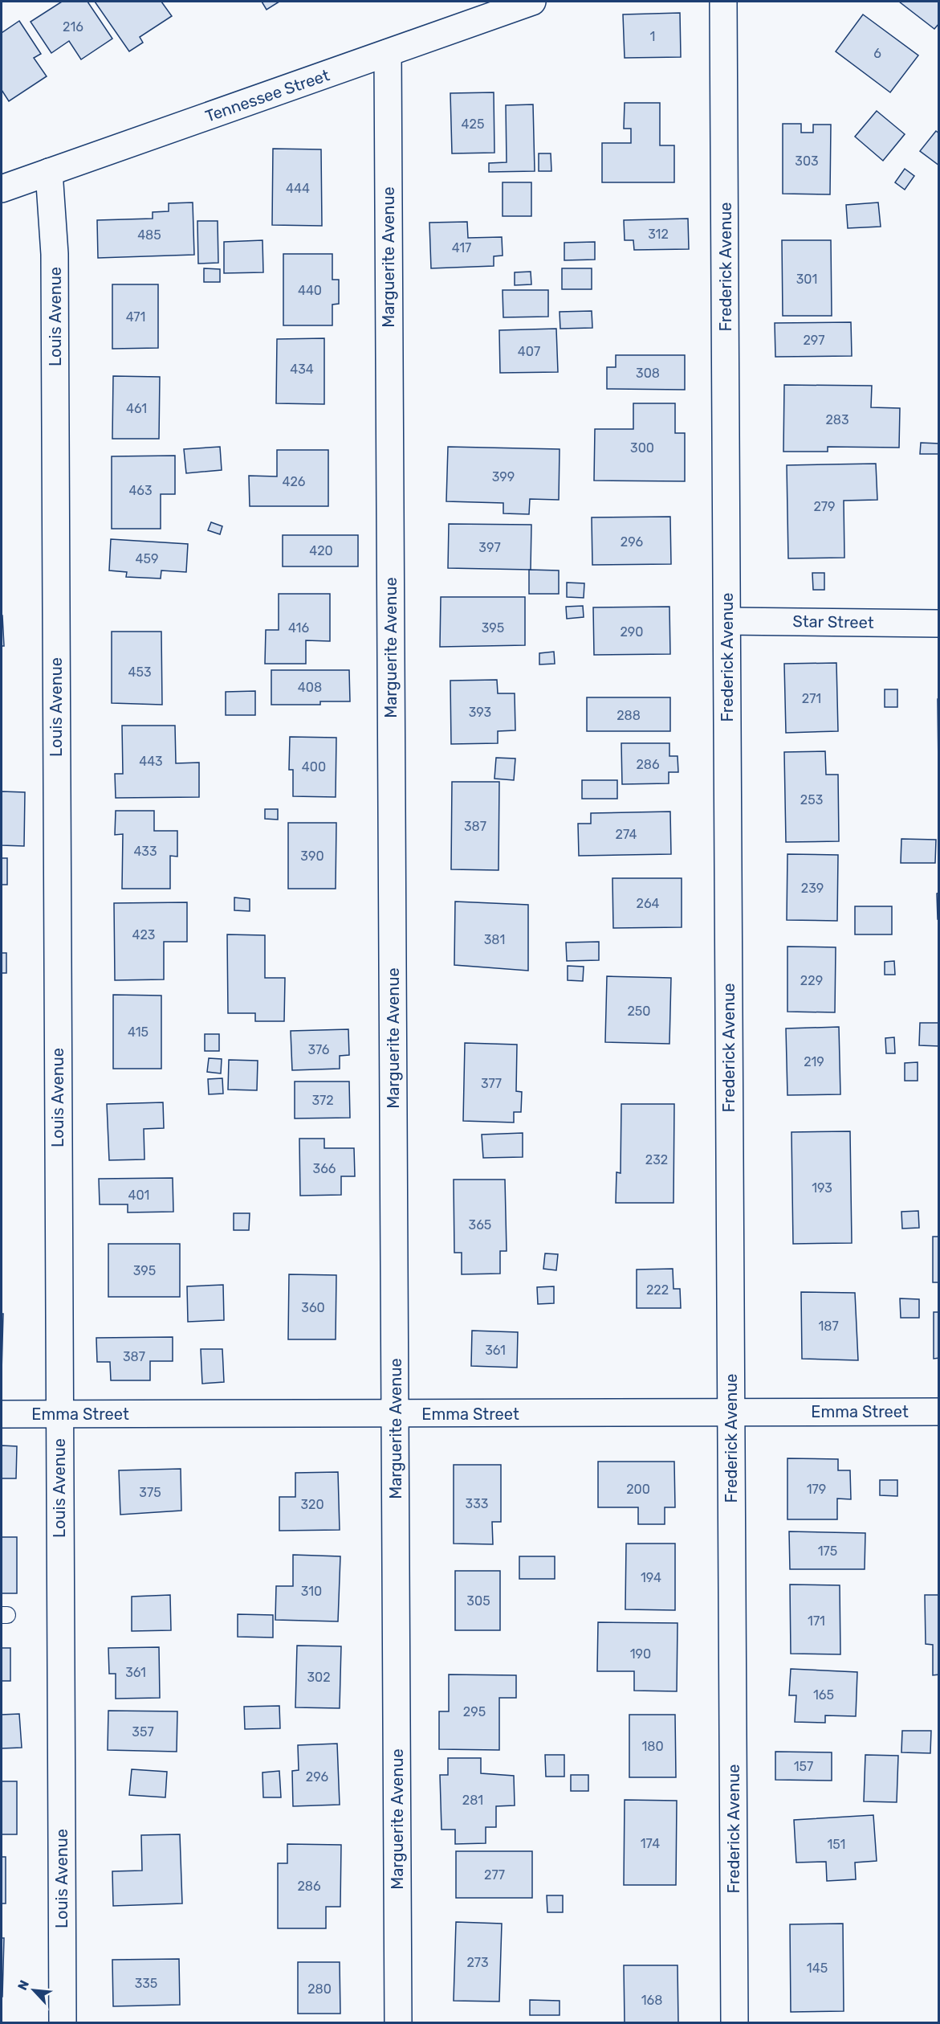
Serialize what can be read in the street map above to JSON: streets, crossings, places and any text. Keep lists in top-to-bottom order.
{
  "streets": {
    "street": [
      "Tennessee Street",
      "Marguerite Avenue",
      "Frederick Avenue",
      "Louis Avenue",
      "Star Street",
      "Emma Street"
    ]
  },
  "crossings": [
    ["Tennessee Street", "Marguerite Avenue"],
    ["Tennessee Street", "Louis Avenue"],
    ["Marguerite Avenue", "Emma Street"],
    ["Frederick Avenue", "Star Street"],
    ["Frederick Avenue", "Emma Street"],
    ["Louis Avenue", "Emma Street"]
  ],
  "house_numbers": [
    "216",
    "1",
    "6",
    "425",
    "303",
    "444",
    "312",
    "485",
    "417",
    "301",
    "440",
    "471",
    "297",
    "407",
    "434",
    "308",
    "461",
    "283",
    "300",
    "399",
    "426",
    "463",
    "279",
    "296",
    "397",
    "420",
    "459",
    "416",
    "395",
    "290",
    "453",
    "408",
    "271",
    "393",
    "288",
    "443",
    "286",
    "400",
    "253",
    "387",
    "274",
    "433",
    "390",
    "239",
    "264",
    "423",
    "381",
    "229",
    "250",
    "415",
    "376",
    "219",
    "377",
    "372",
    "232",
    "366",
    "193",
    "401",
    "365",
    "395",
    "222",
    "360",
    "187",
    "361",
    "387",
    "200",
    "179",
    "375",
    "333",
    "320",
    "175",
    "194",
    "310",
    "305",
    "171",
    "190",
    "361",
    "302",
    "165",
    "295",
    "357",
    "180",
    "157",
    "296",
    "281",
    "174",
    "151",
    "277",
    "286",
    "273",
    "145",
    "335",
    "280",
    "168"
  ],
  "north": "top left"
}
